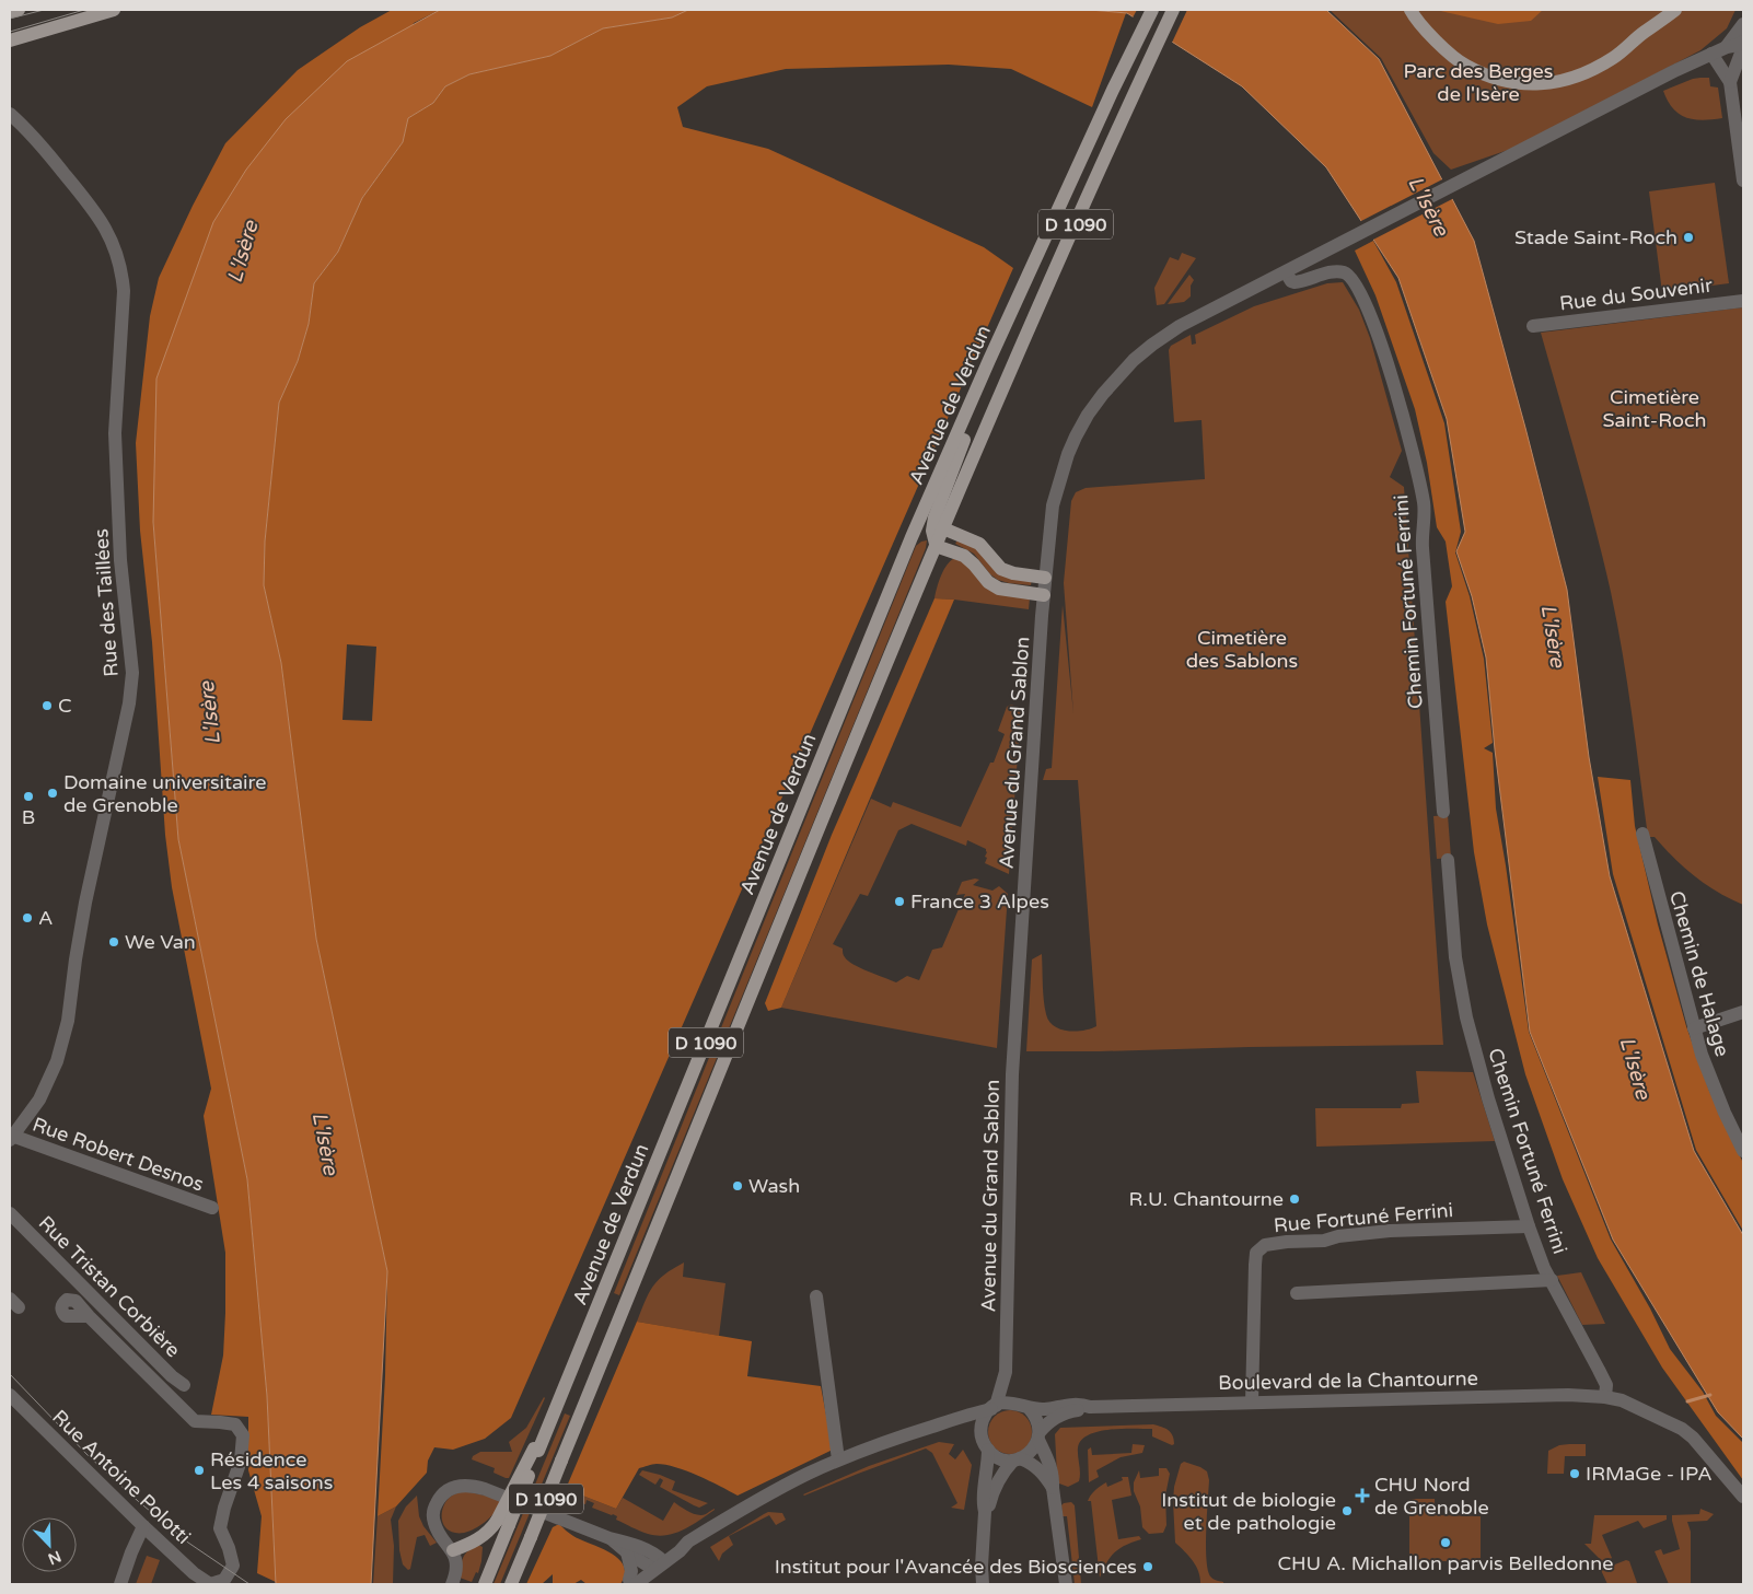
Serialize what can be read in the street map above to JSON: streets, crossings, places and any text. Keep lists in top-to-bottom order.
{
  "streets": {
    "main road": ["D 1090", "Avenue de Verdun"],
    "street": [
      "Rue du Souvenir",
      "Chemin Fortuné Ferrini",
      "Rue des Taillées",
      "Avenue du Grand Sablon",
      "Chemin de Halage",
      "Rue Robert Desnos",
      "Rue Fortuné Ferrini",
      "Rue Tristan Corbière",
      "Boulevard de la Chantourne",
      "Rue Antoine Polotti"
    ]
  },
  "crossings": [
    ["D 1090", "Avenue de Verdun"],
    ["Chemin Fortuné Ferrini", "Avenue du Grand Sablon"],
    ["Chemin Fortuné Ferrini", "Rue Fortuné Ferrini"],
    ["Chemin Fortuné Ferrini", "Boulevard de la Chantourne"],
    ["Rue des Taillées", "Rue Robert Desnos"],
    ["Avenue du Grand Sablon", "Boulevard de la Chantourne"],
    ["Rue Fortuné Ferrini", "Boulevard de la Chantourne"]
  ],
  "water": ["L'Isère"],
  "parks": ["Parc des Berges de l'Isère", "Cimetière Saint-Roch", "Cimetière des Sablons"],
  "places": {
    "other": [
      "Stade Saint-Roch",
      "C",
      "Domaine universitaire de Grenoble",
      "B",
      "France 3 Alpes",
      "A",
      "We Van",
      "Wash",
      "R.U. Chantourne",
      "Résidence Les 4 saisons",
      "IRMaGe - IPA",
      "Institut de biologie et de pathologie",
      "CHU A. Michallon parvis Belledonne",
      "Institut pour l'Avancée des Biosciences"
    ],
    "health": ["CHU Nord de Grenoble"]
  },
  "north": "bottom right"
}
